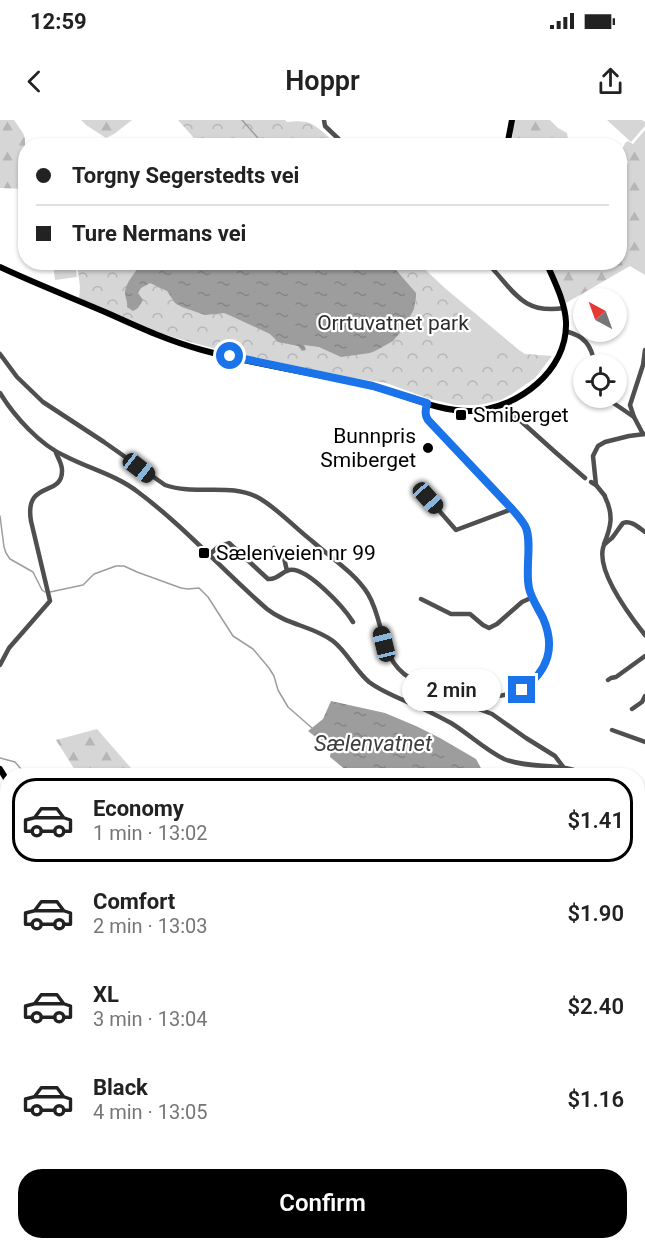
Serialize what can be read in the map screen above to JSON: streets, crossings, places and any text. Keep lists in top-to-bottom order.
{
  "water": ["Sælenvatnet"],
  "parks": ["Orrtuvatnet park"],
  "places": {
    "transit": ["Smiberget", "Sælenveien nr 99"],
    "other": ["Bunnpris Smiberget"]
  },
  "north": "top left",
  "page": {
    "status": "12:59",
    "header": "Hoppr",
    "banner": ["Torgny Segerstedts vei", "Ture Nermans vei"],
    "bubble": "2 min",
    "list": [
      {
        "name": "Economy",
        "note": "1 min · 13:02",
        "value": "$1.41"
      },
      {
        "name": "Comfort",
        "note": "2 min · 13:03",
        "value": "$1.90"
      },
      {
        "name": "XL",
        "note": "3 min · 13:04",
        "value": "$2.40"
      },
      {
        "name": "Black",
        "note": "4 min · 13:05",
        "value": "$1.16"
      }
    ],
    "buttons": "Confirm"
  }
}
